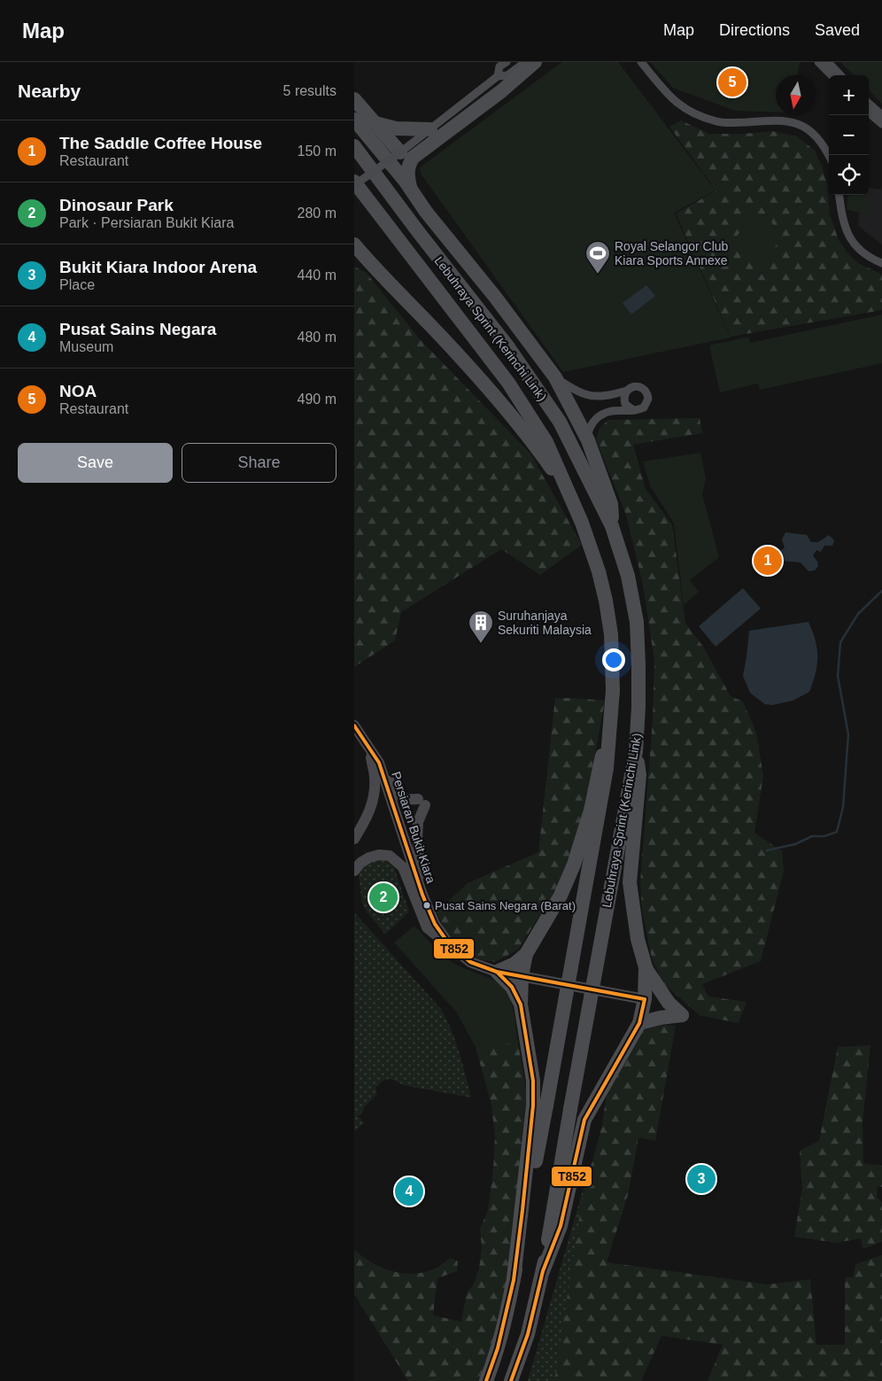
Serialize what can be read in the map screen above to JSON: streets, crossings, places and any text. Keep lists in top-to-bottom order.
{
  "streets": {
    "highway": ["Lebuhraya Sprint (Kerinchi Link)"],
    "street": ["Persiaran Bukit Kiara"]
  },
  "places": {
    "sports": ["Royal Selangor Club Kiara Sports Annexe"],
    "building": ["Suruhanjaya Sekuriti Malaysia"],
    "other": ["Pusat Sains Negara (Barat)"]
  },
  "lines": ["transit line T852"],
  "north": "bottom",
  "page": {
    "header": "Map",
    "nav": ["Map", "Directions", "Saved"],
    "heading": ["Nearby", "5 results"],
    "pins": [
      "5",
      "1",
      "2",
      "3",
      "4"
    ],
    "map_buttons": ["+", "−"],
    "list": [
      {
        "mark": "1",
        "name": "The Saddle Coffee House",
        "note": "Restaurant",
        "value": "150 m"
      },
      {
        "mark": "2",
        "name": "Dinosaur Park",
        "note": "Park · Persiaran Bukit Kiara",
        "value": "280 m"
      },
      {
        "mark": "3",
        "name": "Bukit Kiara Indoor Arena",
        "note": "Place",
        "value": "440 m"
      },
      {
        "mark": "4",
        "name": "Pusat Sains Negara",
        "note": "Museum",
        "value": "480 m"
      },
      {
        "mark": "5",
        "name": "NOA",
        "note": "Restaurant",
        "value": "490 m"
      }
    ],
    "buttons": ["Save", "Share"]
  }
}
